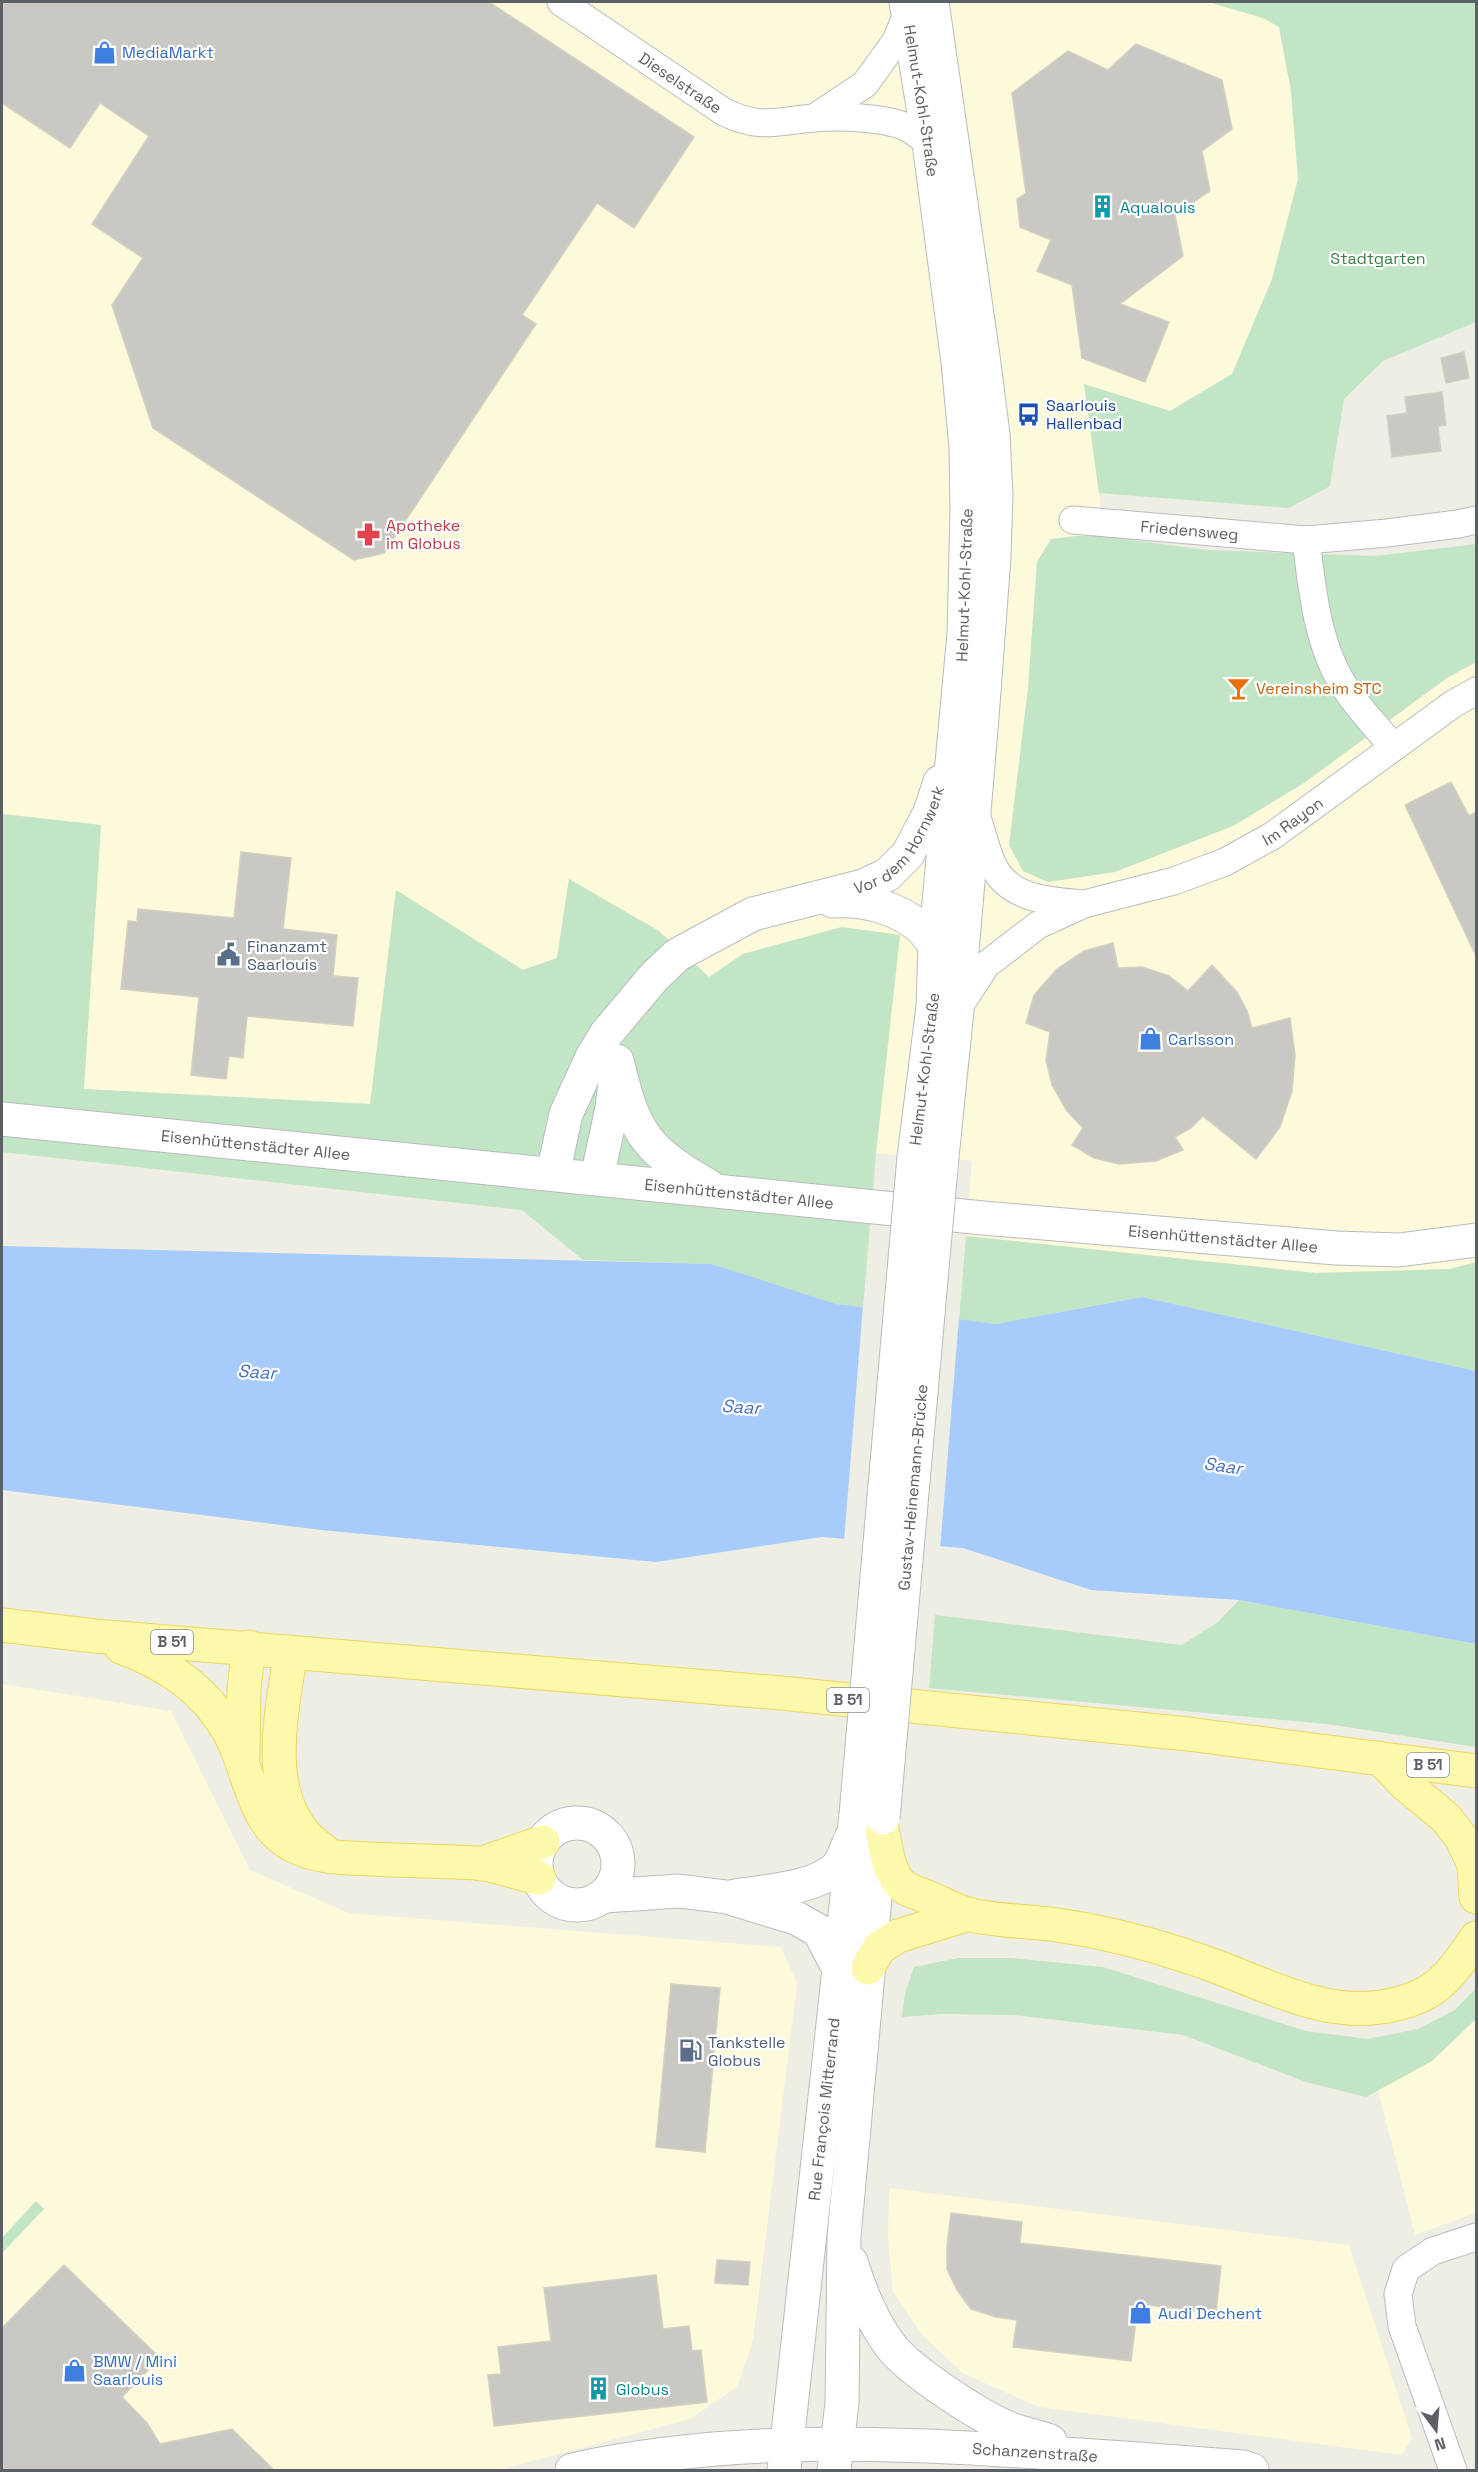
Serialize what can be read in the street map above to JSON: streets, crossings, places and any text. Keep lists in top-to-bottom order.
{
  "streets": {
    "main road": ["B 51"],
    "street": [
      "Dieselstraße",
      "Helmut-Kohl-Straße",
      "Friedensweg",
      "Im Rayon",
      "Vor dem Hornwerk",
      "Eisenhüttenstädter Allee",
      "Gustav-Heinemann-Brücke",
      "Rue François Mitterrand",
      "Schanzenstraße"
    ]
  },
  "crossings": [
    ["Dieselstraße", "Helmut-Kohl-Straße"],
    ["Helmut-Kohl-Straße", "Im Rayon"],
    ["Helmut-Kohl-Straße", "Vor dem Hornwerk"],
    ["Helmut-Kohl-Straße", "Gustav-Heinemann-Brücke"],
    ["Vor dem Hornwerk", "Eisenhüttenstädter Allee"],
    ["Gustav-Heinemann-Brücke", "Rue François Mitterrand"],
    ["Rue François Mitterrand", "Schanzenstraße"]
  ],
  "water": ["Saar"],
  "parks": ["Stadtgarten"],
  "places": {
    "shop": [
      "MediaMarkt",
      "Carlsson",
      "Audi Dechent",
      "BMW / Mini Saarlouis"
    ],
    "building": ["Aqualouis", "Globus"],
    "bus stop": ["Saarlouis Hallenbad"],
    "pharmacy": ["Apotheke im Globus"],
    "bar": ["Vereinsheim STC"],
    "public building": ["Finanzamt Saarlouis"],
    "fuel station": ["Tankstelle Globus"]
  },
  "north": "bottom"
}
